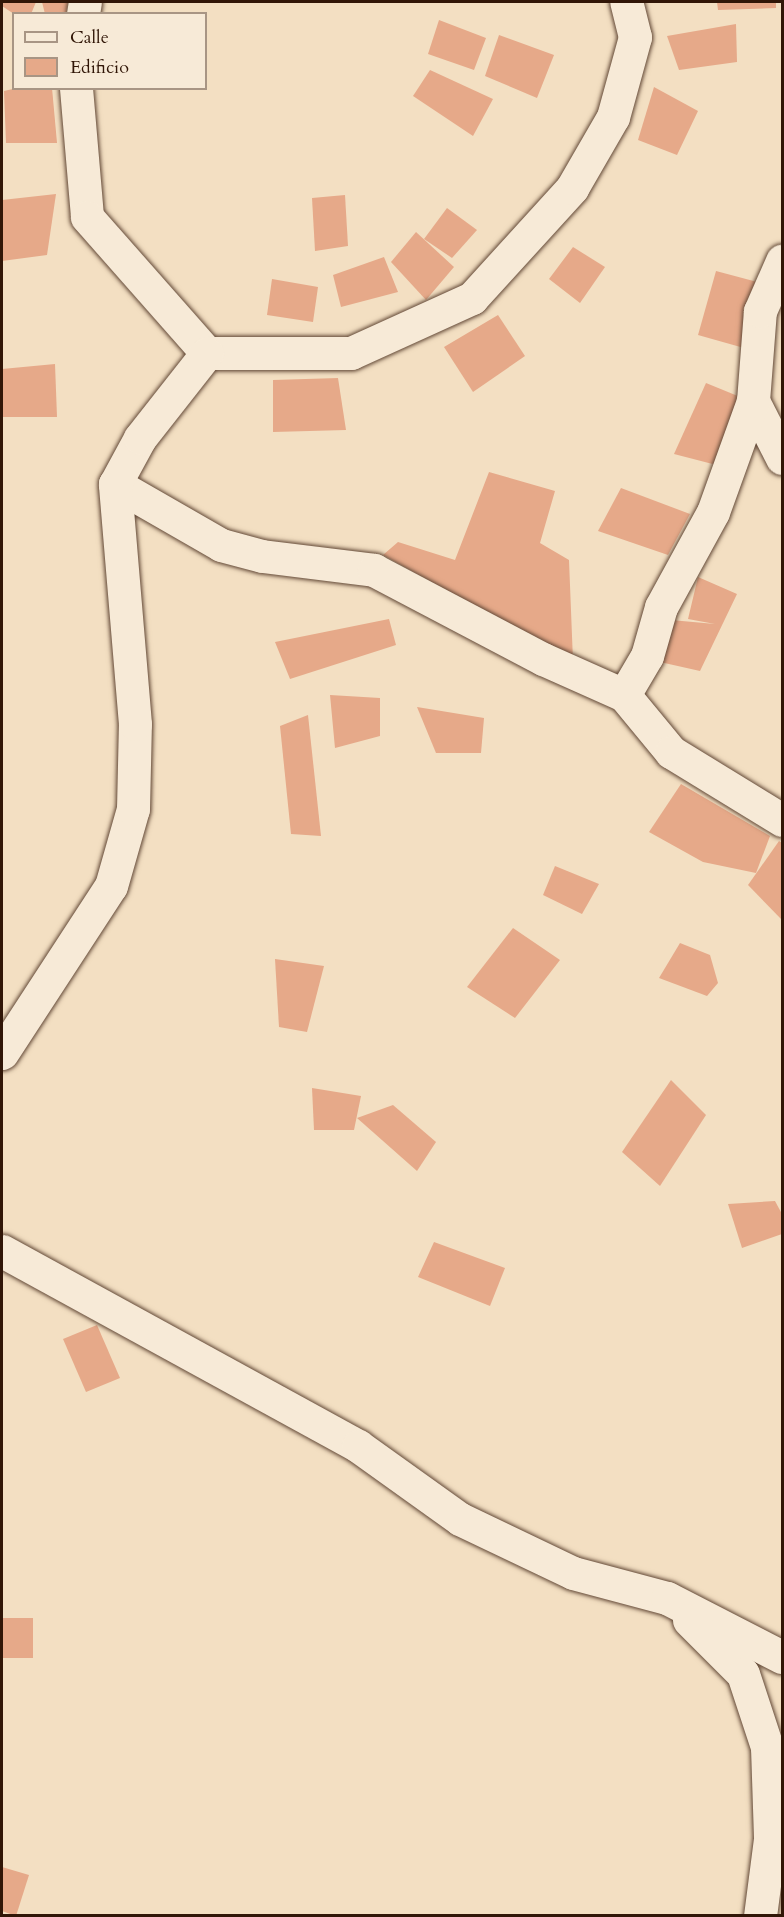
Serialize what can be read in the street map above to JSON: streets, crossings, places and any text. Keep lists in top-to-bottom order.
{
  "legend": ["Calle", "Edificio"]
}
